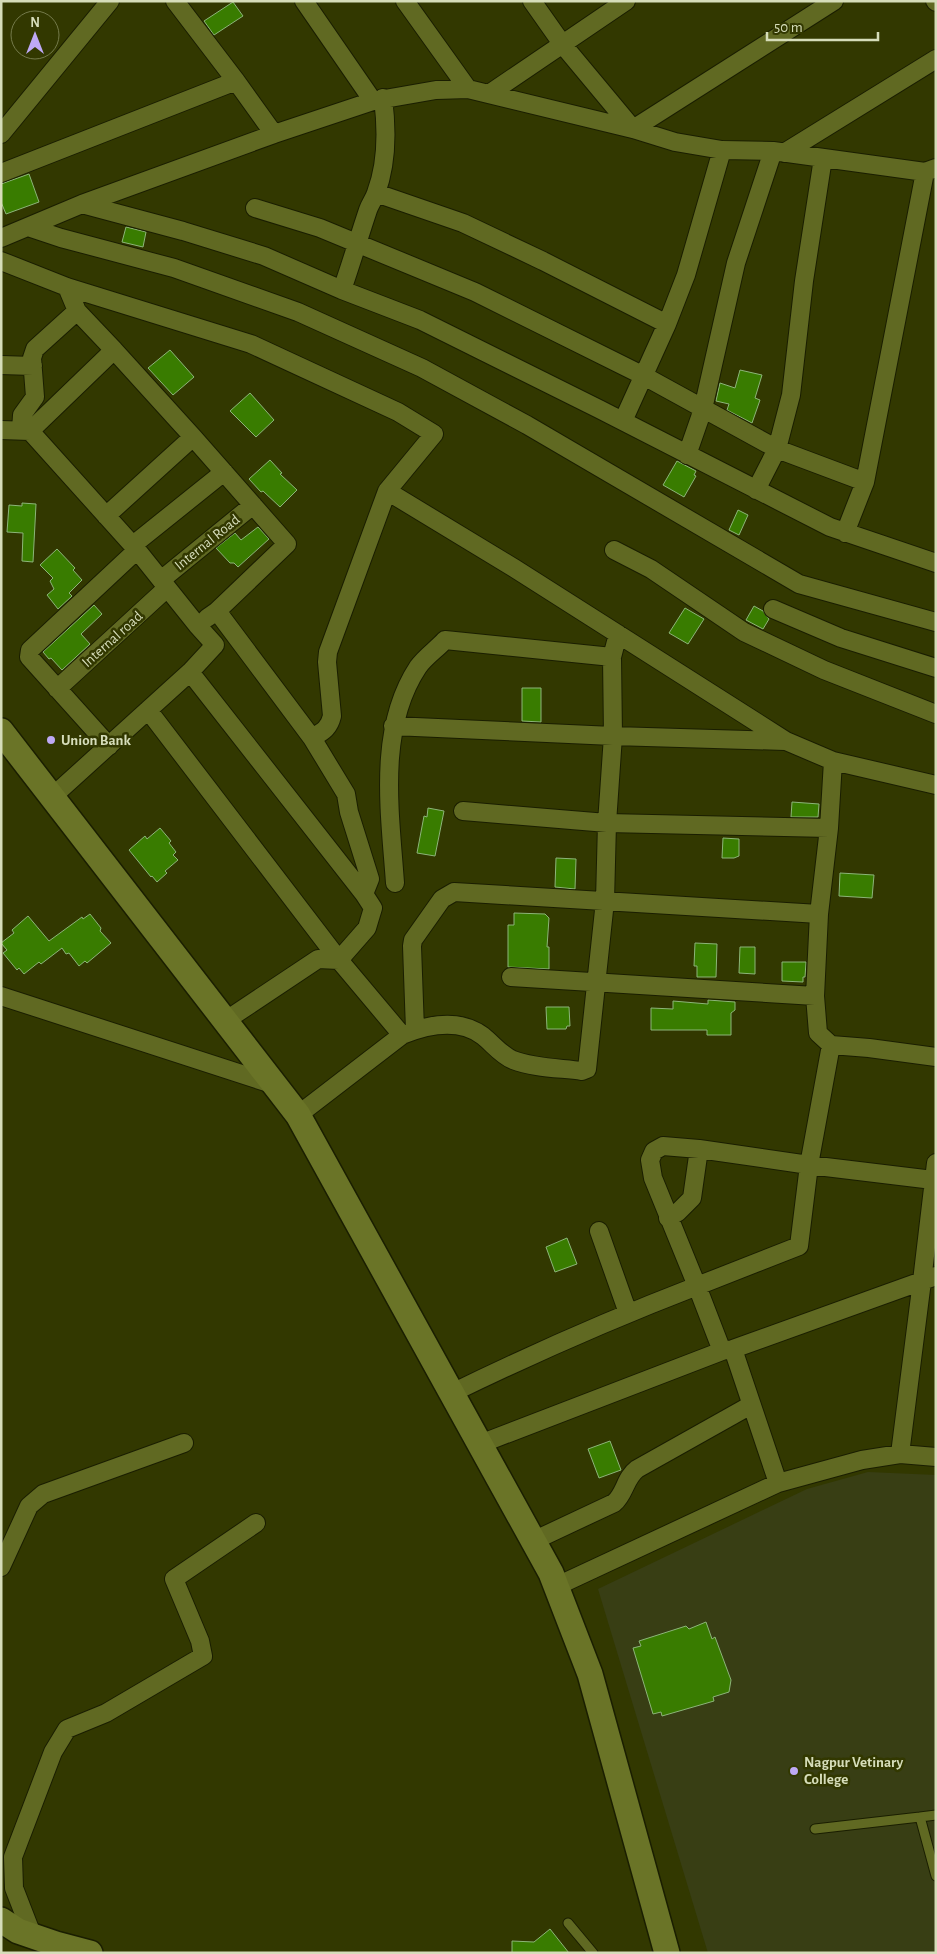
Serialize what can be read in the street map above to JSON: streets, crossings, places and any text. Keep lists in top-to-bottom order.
{
  "streets": {
    "street": ["Internal Road", "Internal road"]
  },
  "crossings": [
    ["Internal Road", "Internal road"]
  ],
  "places": ["Union Bank", "Nagpur Vetinary College"],
  "scale_bar": "50 m",
  "north": "top"
}
